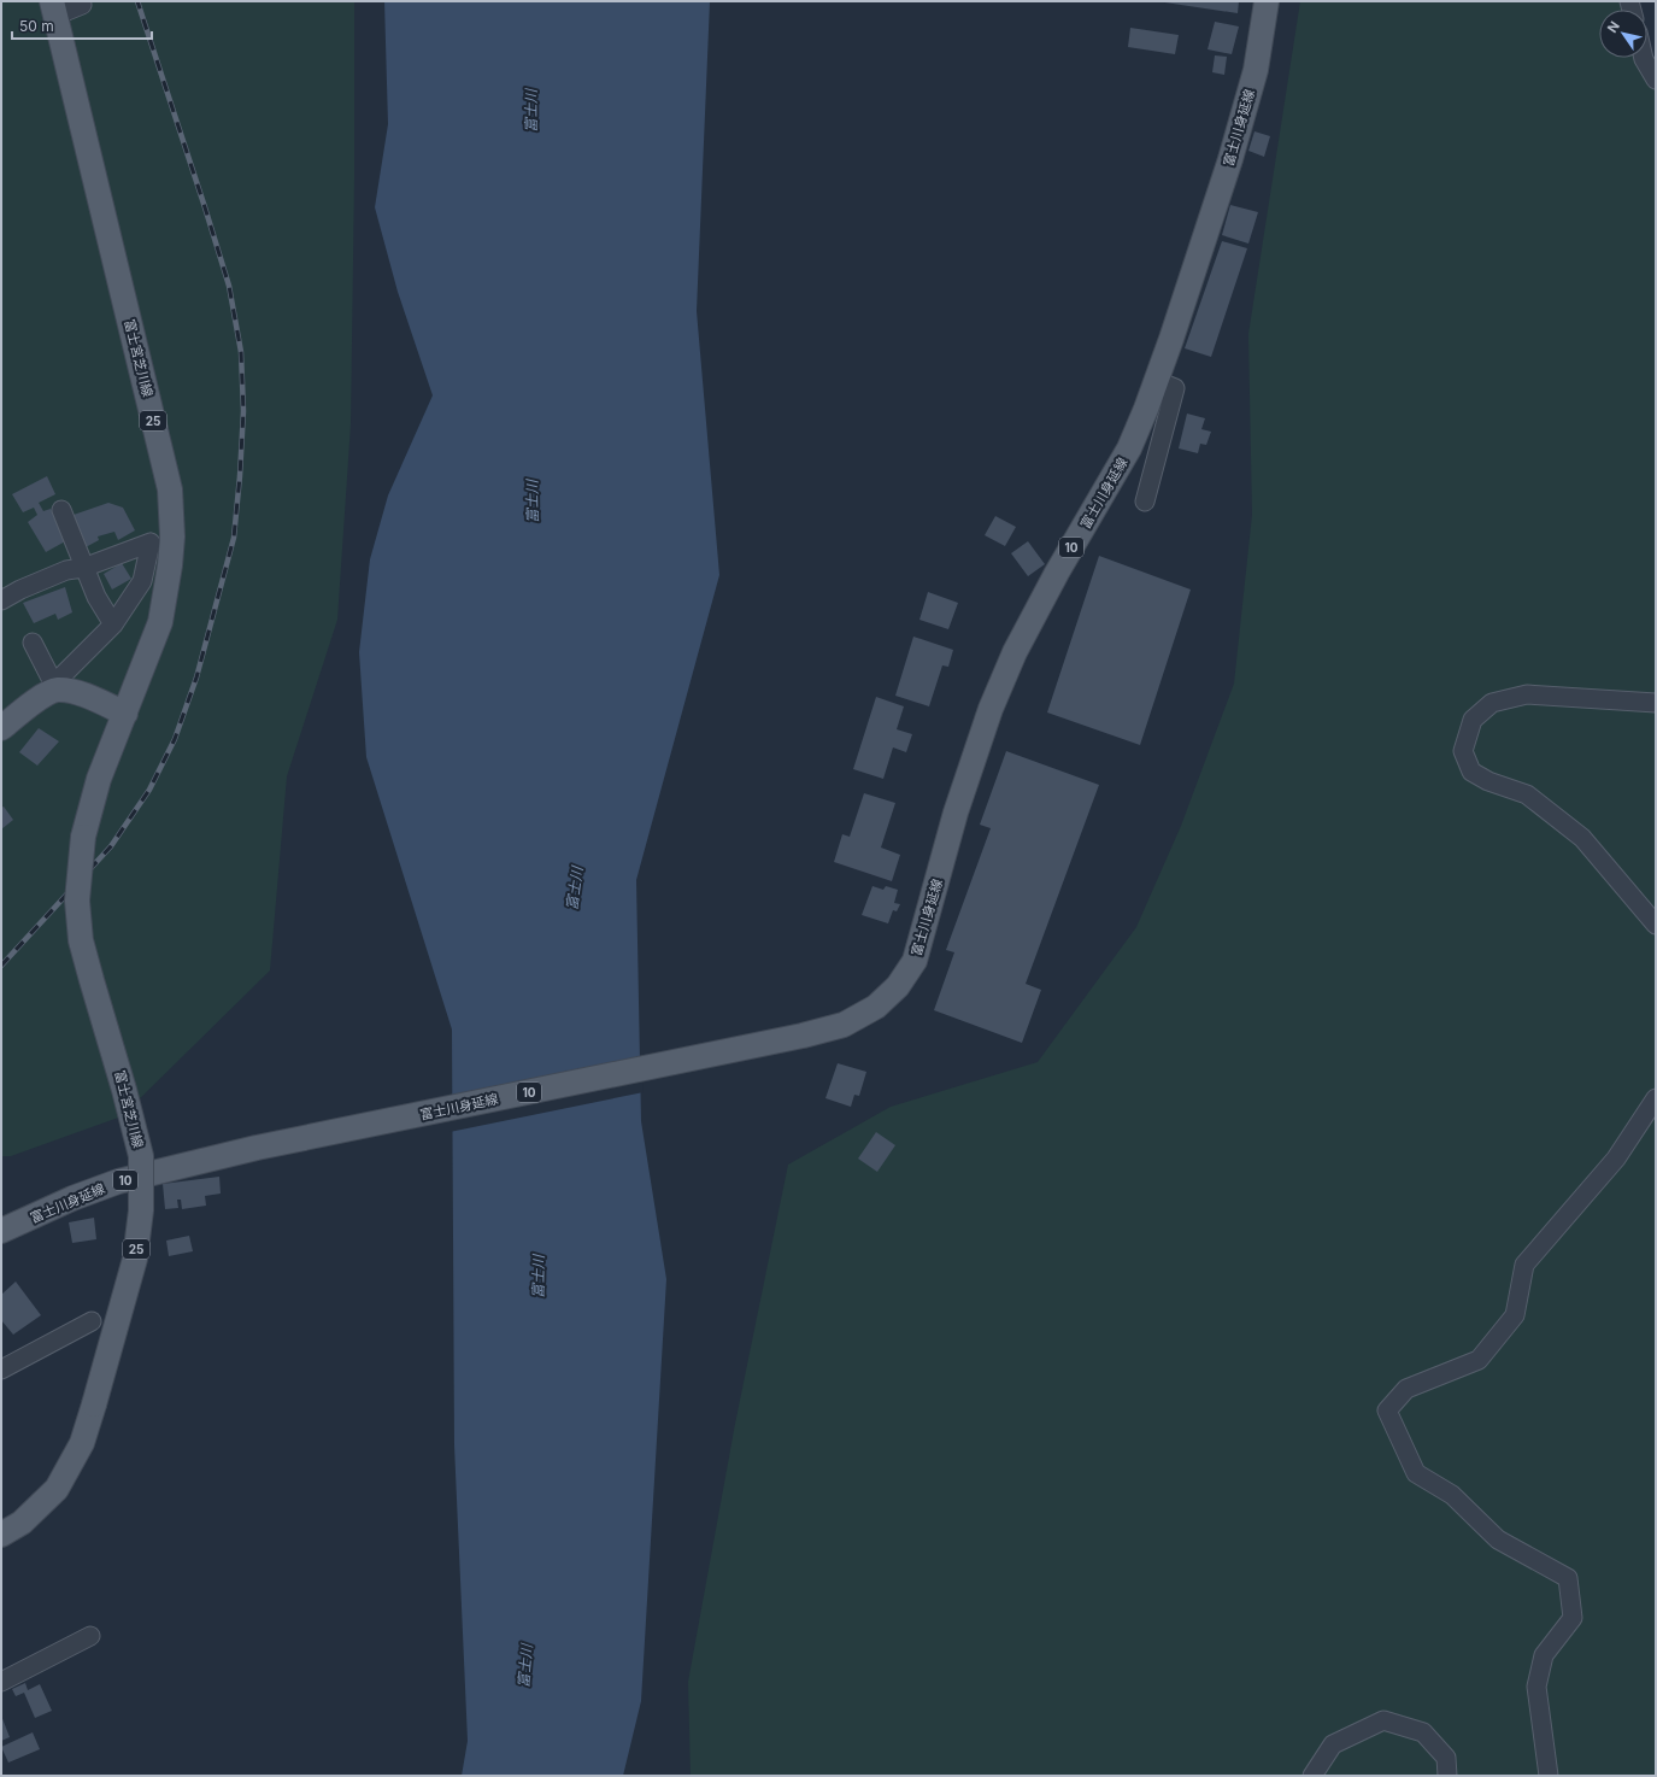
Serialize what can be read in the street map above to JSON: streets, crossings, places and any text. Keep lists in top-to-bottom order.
{
  "streets": {
    "main road": [
      "富士川身延線",
      "富士宮芝川線",
      "25",
      "10"
    ]
  },
  "water": ["富士川"],
  "scale_bar": "50 m",
  "north": "top left"
}
